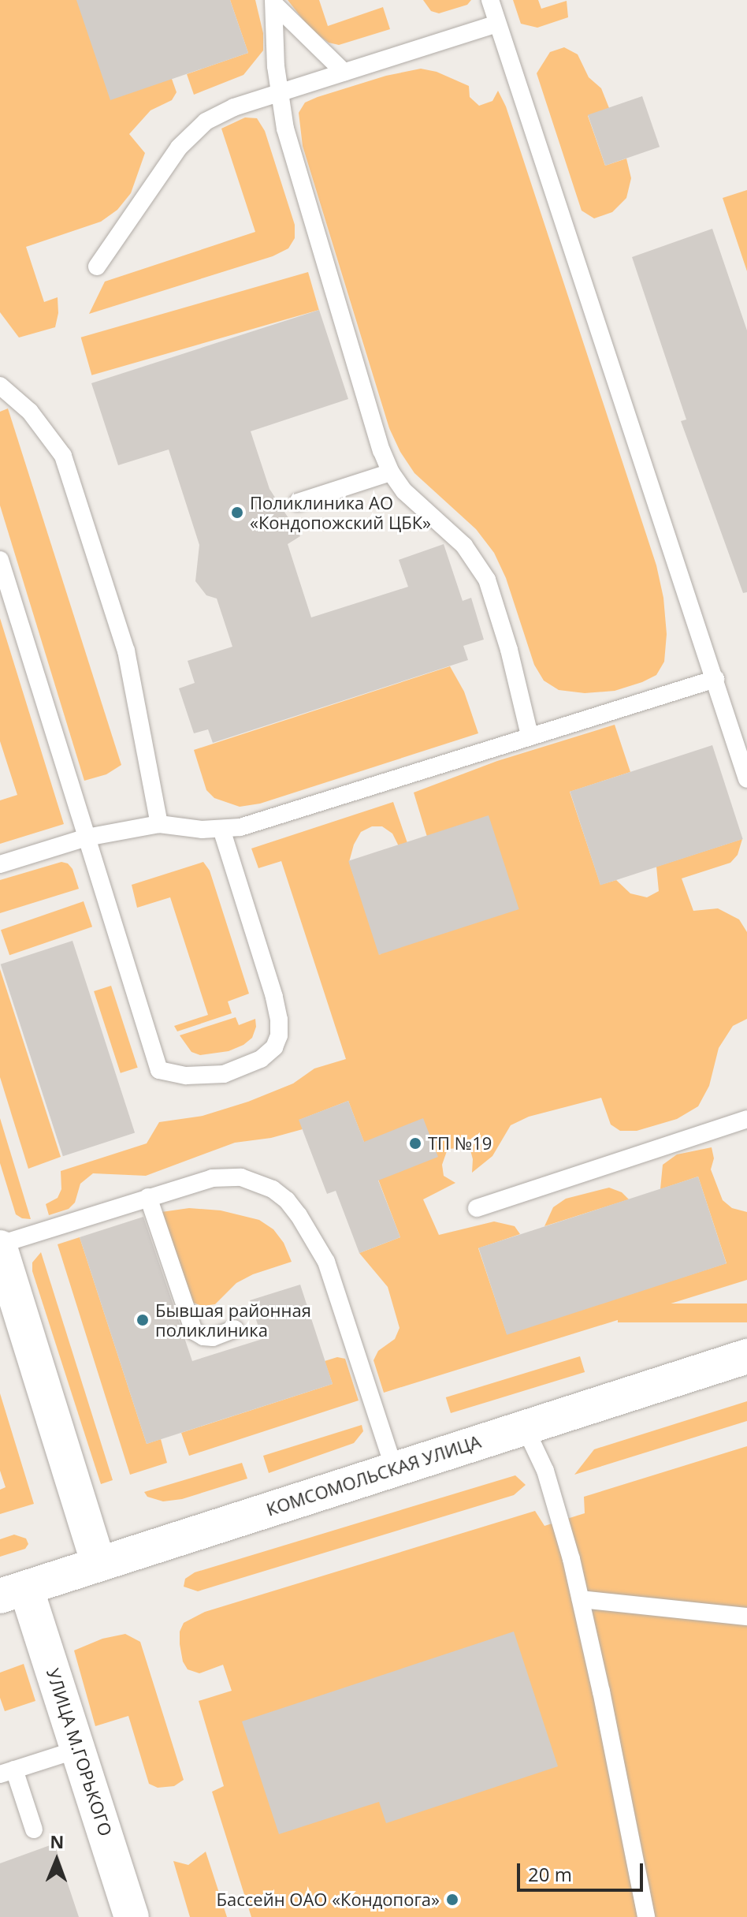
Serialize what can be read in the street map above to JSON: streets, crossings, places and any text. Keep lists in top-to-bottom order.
{
  "streets": {
    "street": ["КОМСОМОЛЬСКАЯ УЛИЦА", "УЛИЦА М.ГОРЬКОГО"]
  },
  "crossings": [
    ["КОМСОМОЛЬСКАЯ УЛИЦА", "УЛИЦА М.ГОРЬКОГО"]
  ],
  "places": [
    "Поликлиника АО «Кондопожский ЦБК»",
    "ТП №19",
    "Бывшая районная поликлиника",
    "Бассейн ОАО «Кондопога»"
  ],
  "scale_bar": "20 m",
  "north": "top"
}
